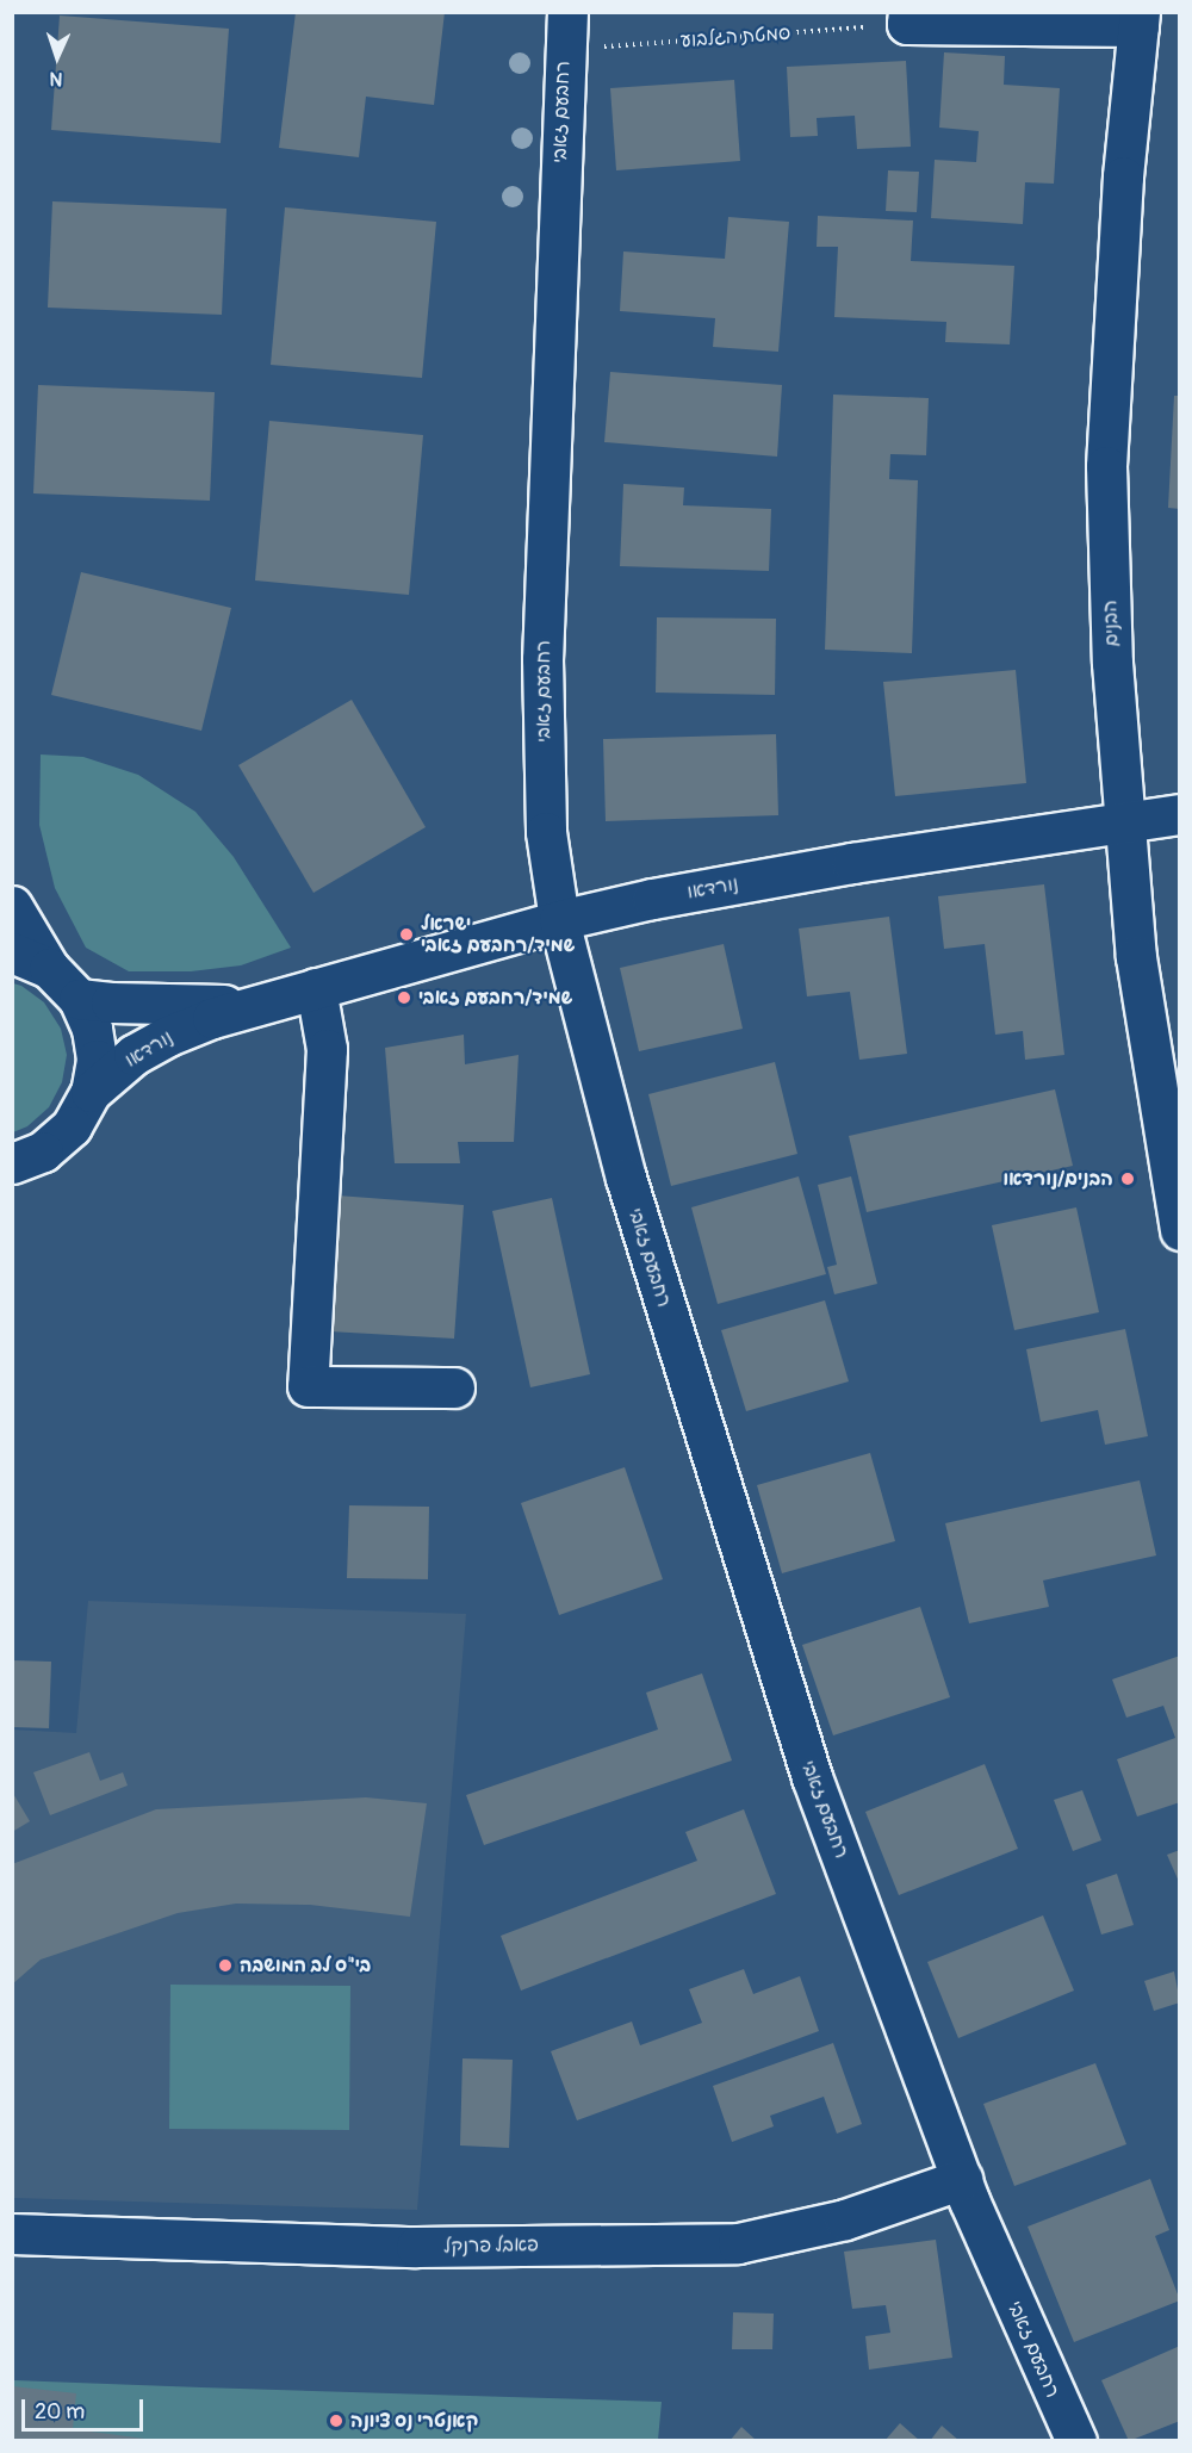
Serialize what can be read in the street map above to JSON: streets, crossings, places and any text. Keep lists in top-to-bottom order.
{
  "streets": {
    "street": [
      "רחבעם זאבי",
      "הבנים",
      "נורדאו",
      "פאבל פרנקל"
    ],
    "path": ["סמטת הגלבוע"]
  },
  "crossings": [
    ["סמטת הגלבוע", "רחבעם זאבי"],
    ["רחבעם זאבי", "נורדאו"],
    ["רחבעם זאבי", "פאבל פרנקל"],
    ["הבנים", "נורדאו"]
  ],
  "places": [
    "ישראל שמיד/רחבעם זאבי",
    "שמיד/רחבעם זאבי",
    "הבנים/נורדאו",
    "בי\"ס לב המושבה",
    "קאנטרי נס ציונה"
  ],
  "scale_bar": "20 m",
  "north": "bottom"
}
